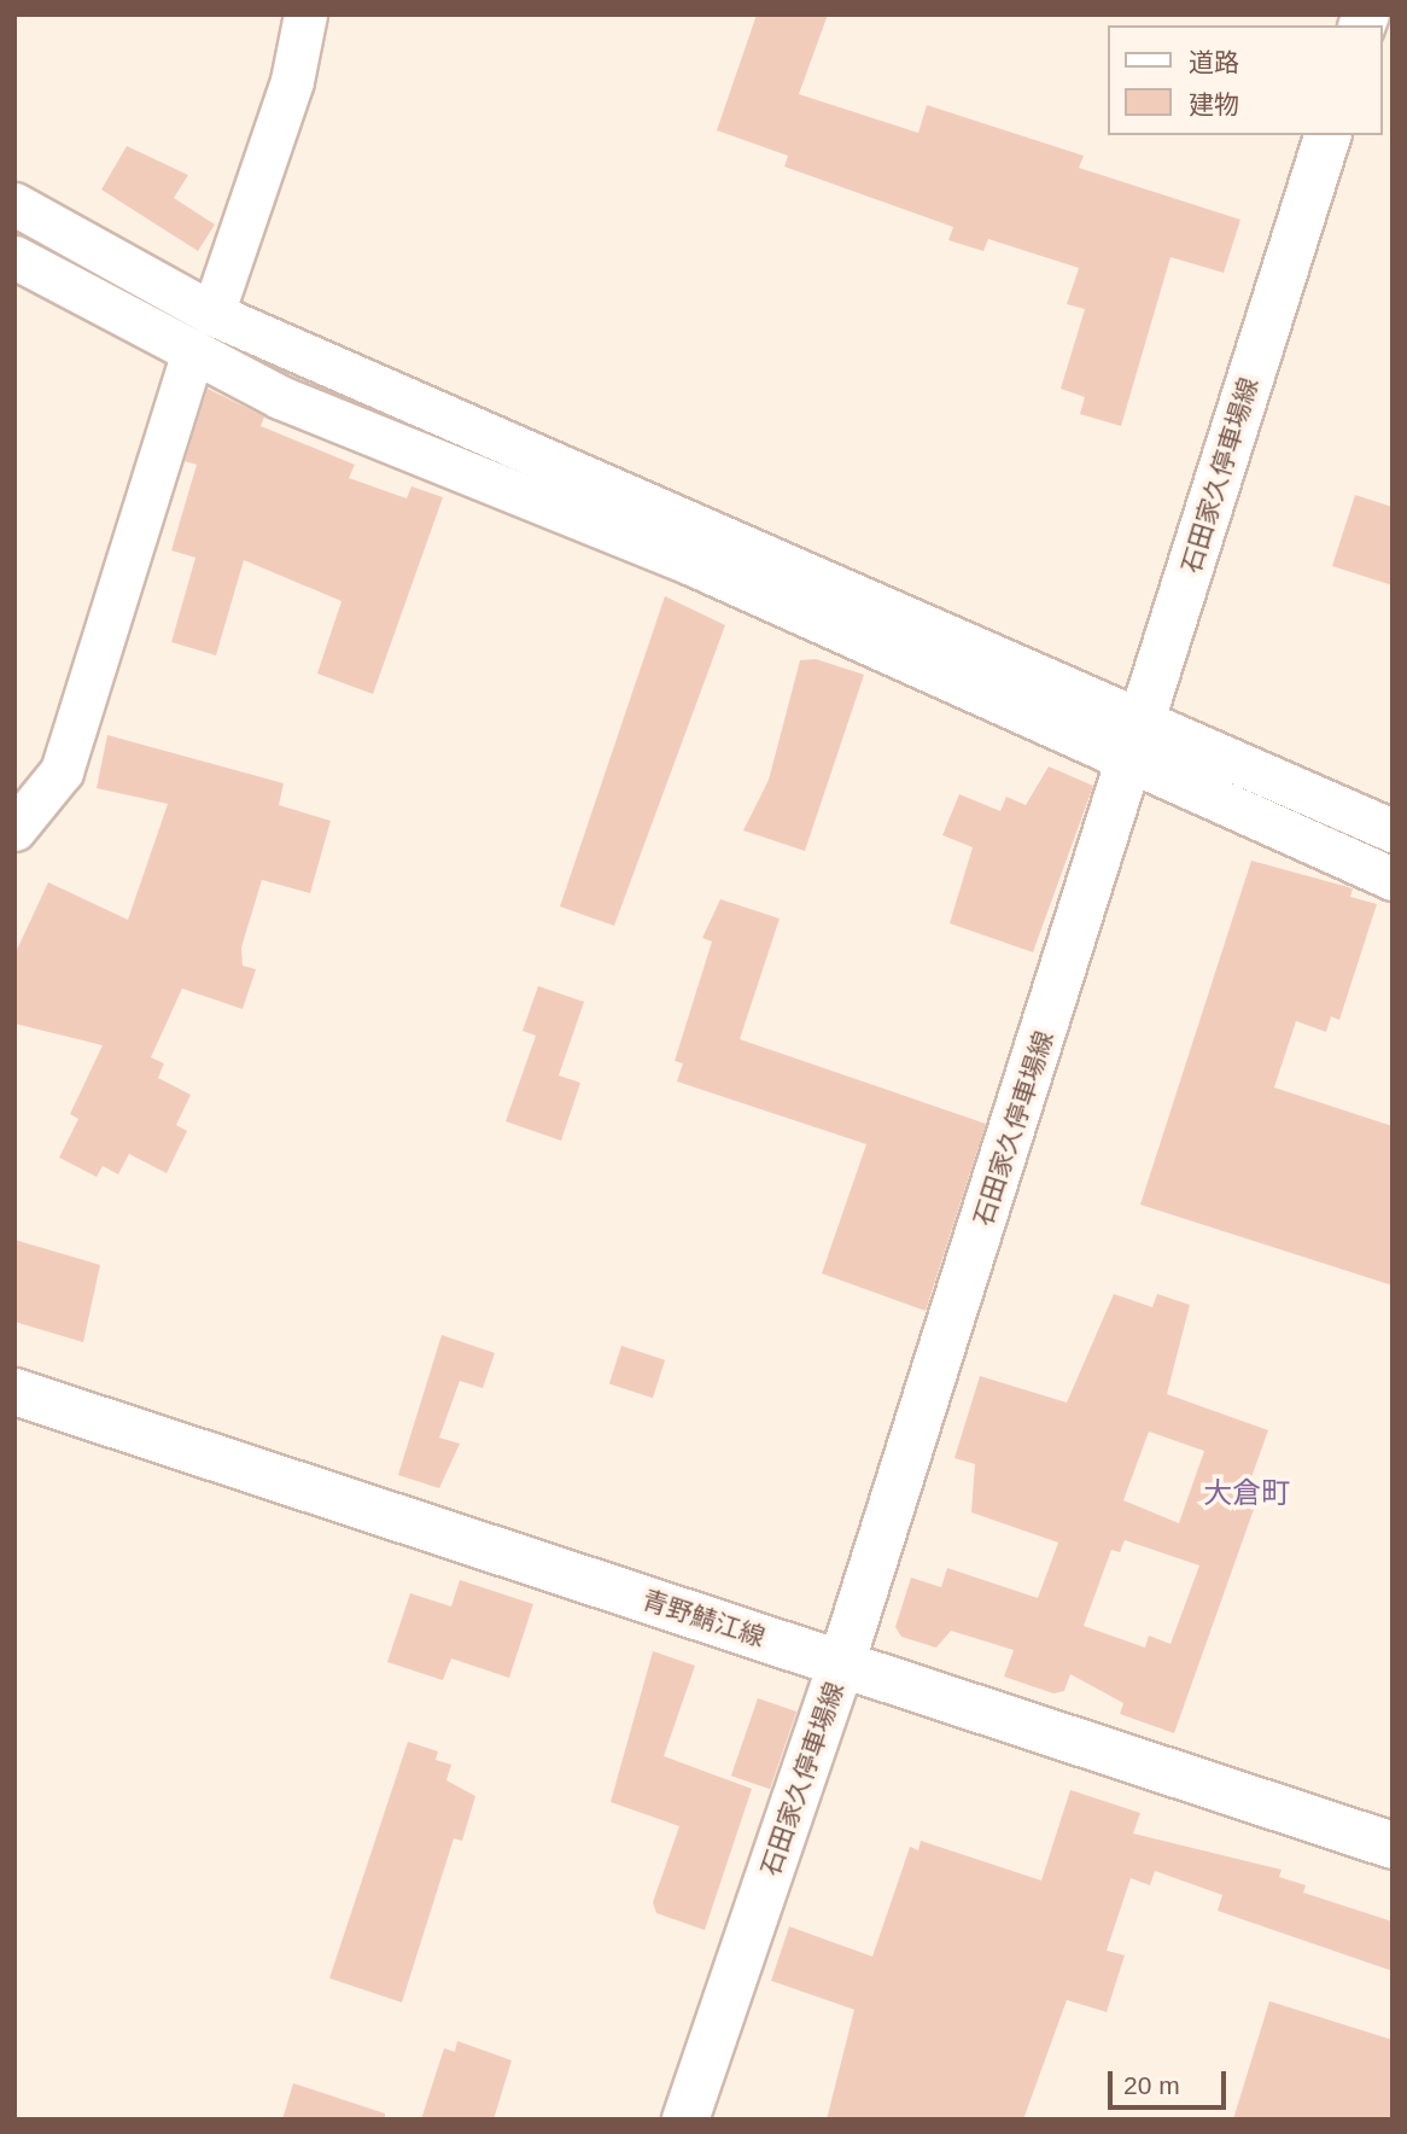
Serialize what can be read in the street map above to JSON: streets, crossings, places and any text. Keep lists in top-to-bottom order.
{
  "streets": {
    "main road": ["石田家久停車場線", "青野鯖江線"]
  },
  "crossings": [
    ["石田家久停車場線", "青野鯖江線"]
  ],
  "districts": ["大倉町"],
  "legend": ["道路", "建物"],
  "scale_bar": "20 m"
}
